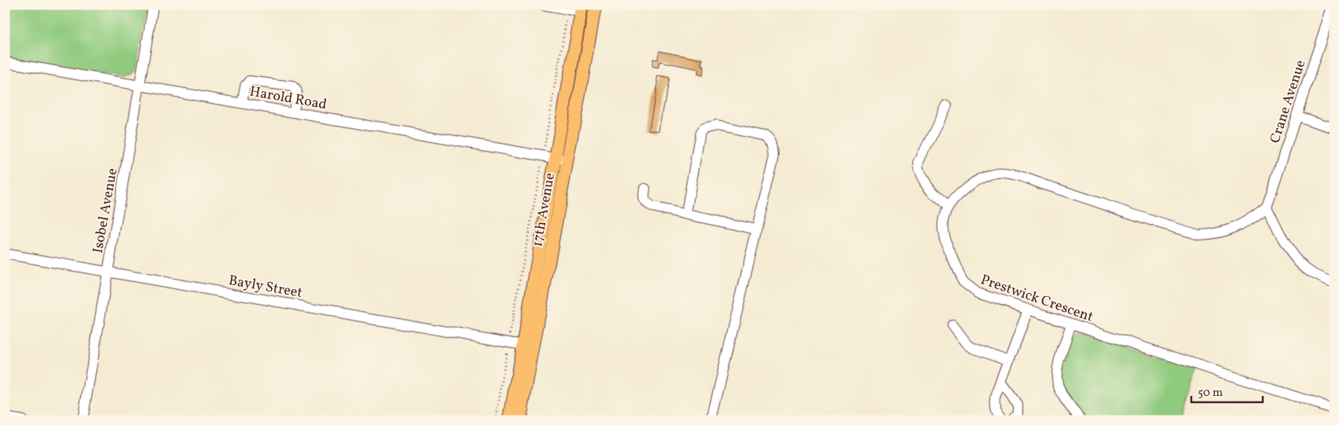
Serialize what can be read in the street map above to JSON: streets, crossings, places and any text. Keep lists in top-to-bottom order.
{
  "streets": {
    "main road": ["17th Avenue"],
    "street": [
      "Harold Road",
      "Crane Avenue",
      "Isobel Avenue",
      "Bayly Street",
      "Prestwick Crescent"
    ]
  },
  "crossings": [
    ["Harold Road", "17th Avenue"],
    ["Harold Road", "Isobel Avenue"],
    ["17th Avenue", "Bayly Street"],
    ["Isobel Avenue", "Bayly Street"]
  ],
  "scale_bar": "50 m"
}
